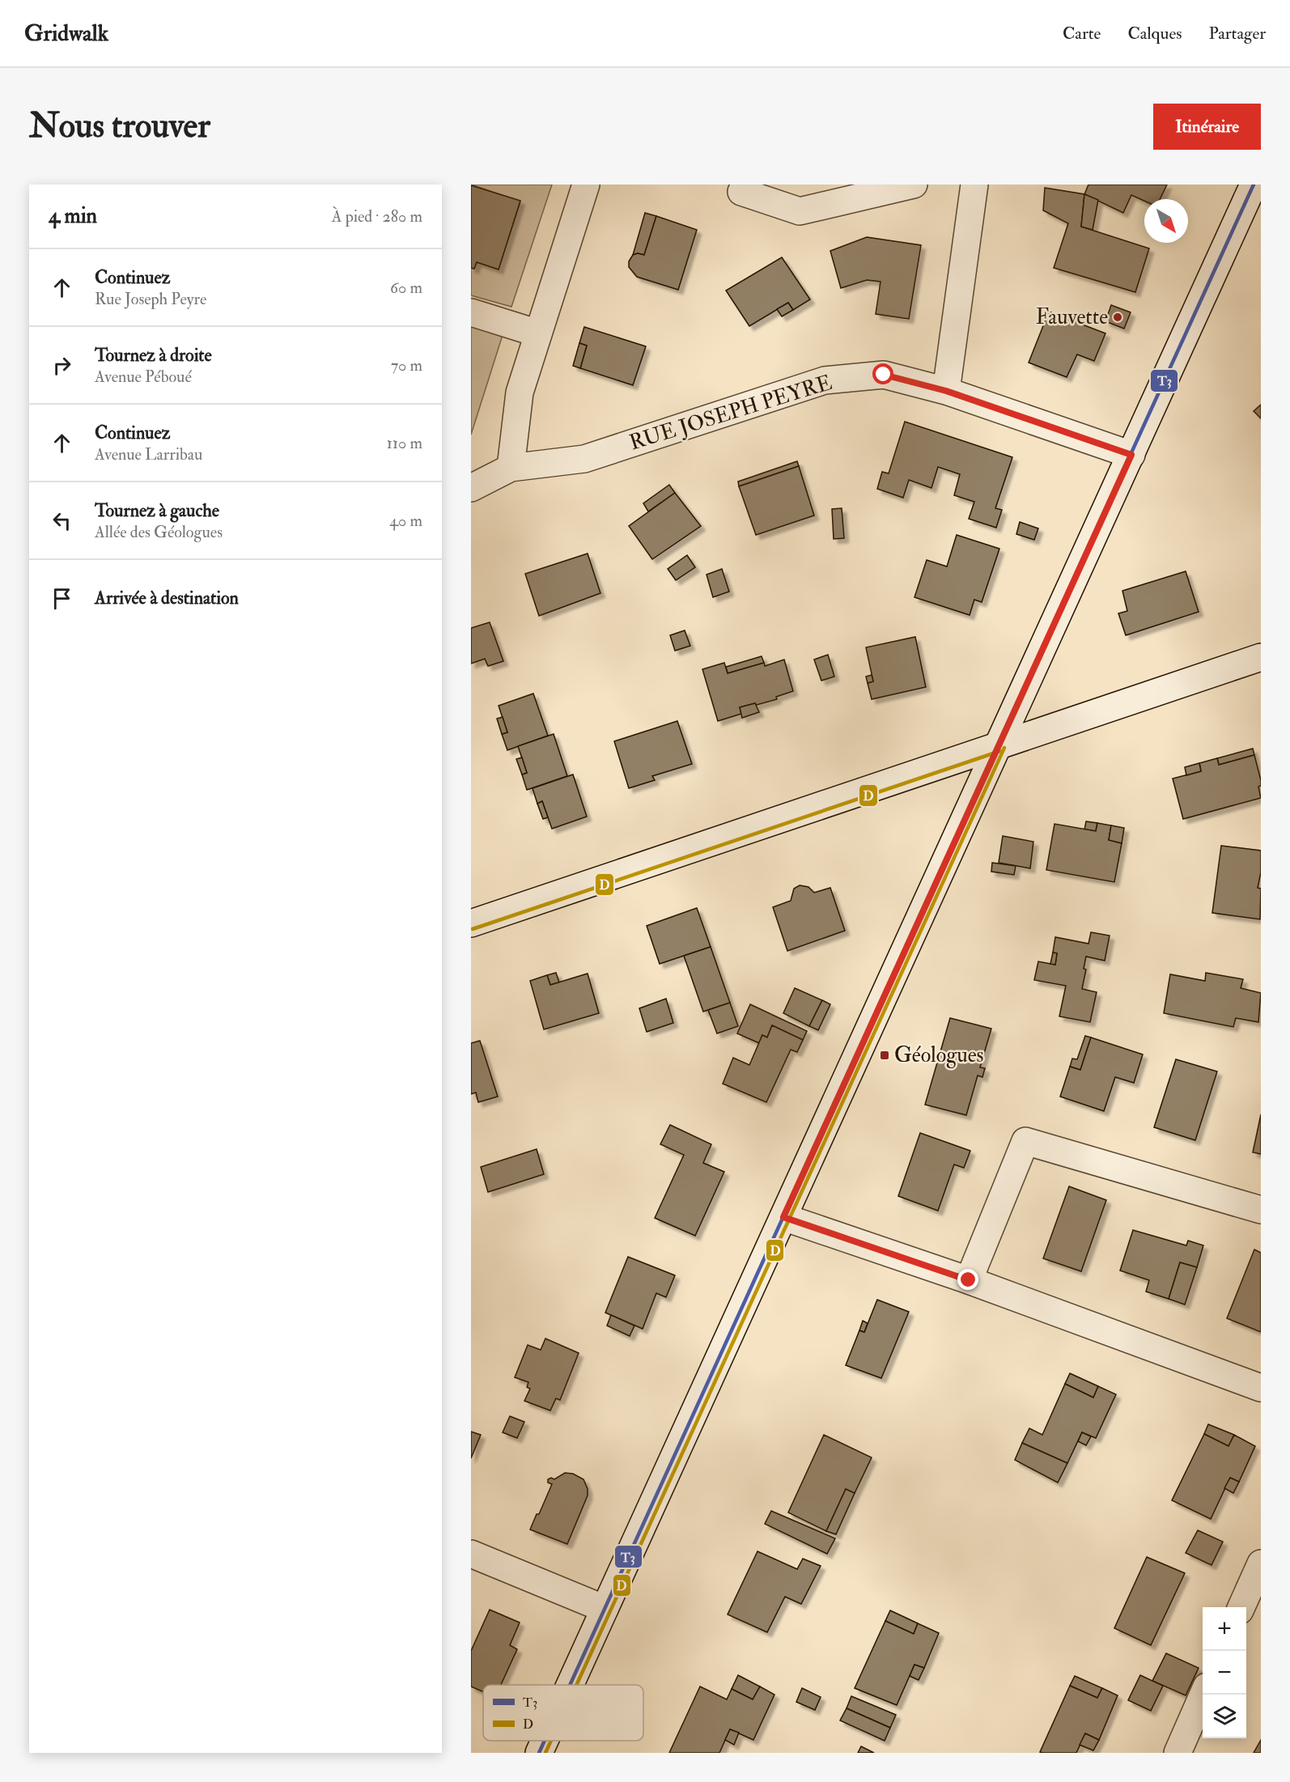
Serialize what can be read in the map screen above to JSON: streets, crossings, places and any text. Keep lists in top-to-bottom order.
{
  "streets": {
    "street": ["RUE JOSEPH PEYRE"]
  },
  "places": {
    "other": ["Fauvette"],
    "transit": ["Géologues"]
  },
  "lines": ["transit line T3", "transit line D"],
  "legend": ["T3", "D"],
  "north": "bottom right",
  "page": {
    "header": "Gridwalk",
    "nav": ["Carte", "Calques", "Partager"],
    "buttons": "Itinéraire",
    "title": "Nous trouver",
    "heading": ["4 min", "À pied · 280 m"],
    "list": [
      ["Continuez", "Rue Joseph Peyre", "60 m"],
      ["Tournez à droite", "Avenue Péboué", "70 m"],
      ["Continuez", "Avenue Larribau", "110 m"],
      ["Tournez à gauche", "Allée des Géologues", "40 m"],
      "Arrivée à destination"
    ],
    "map_buttons": ["+", "−"]
  }
}
